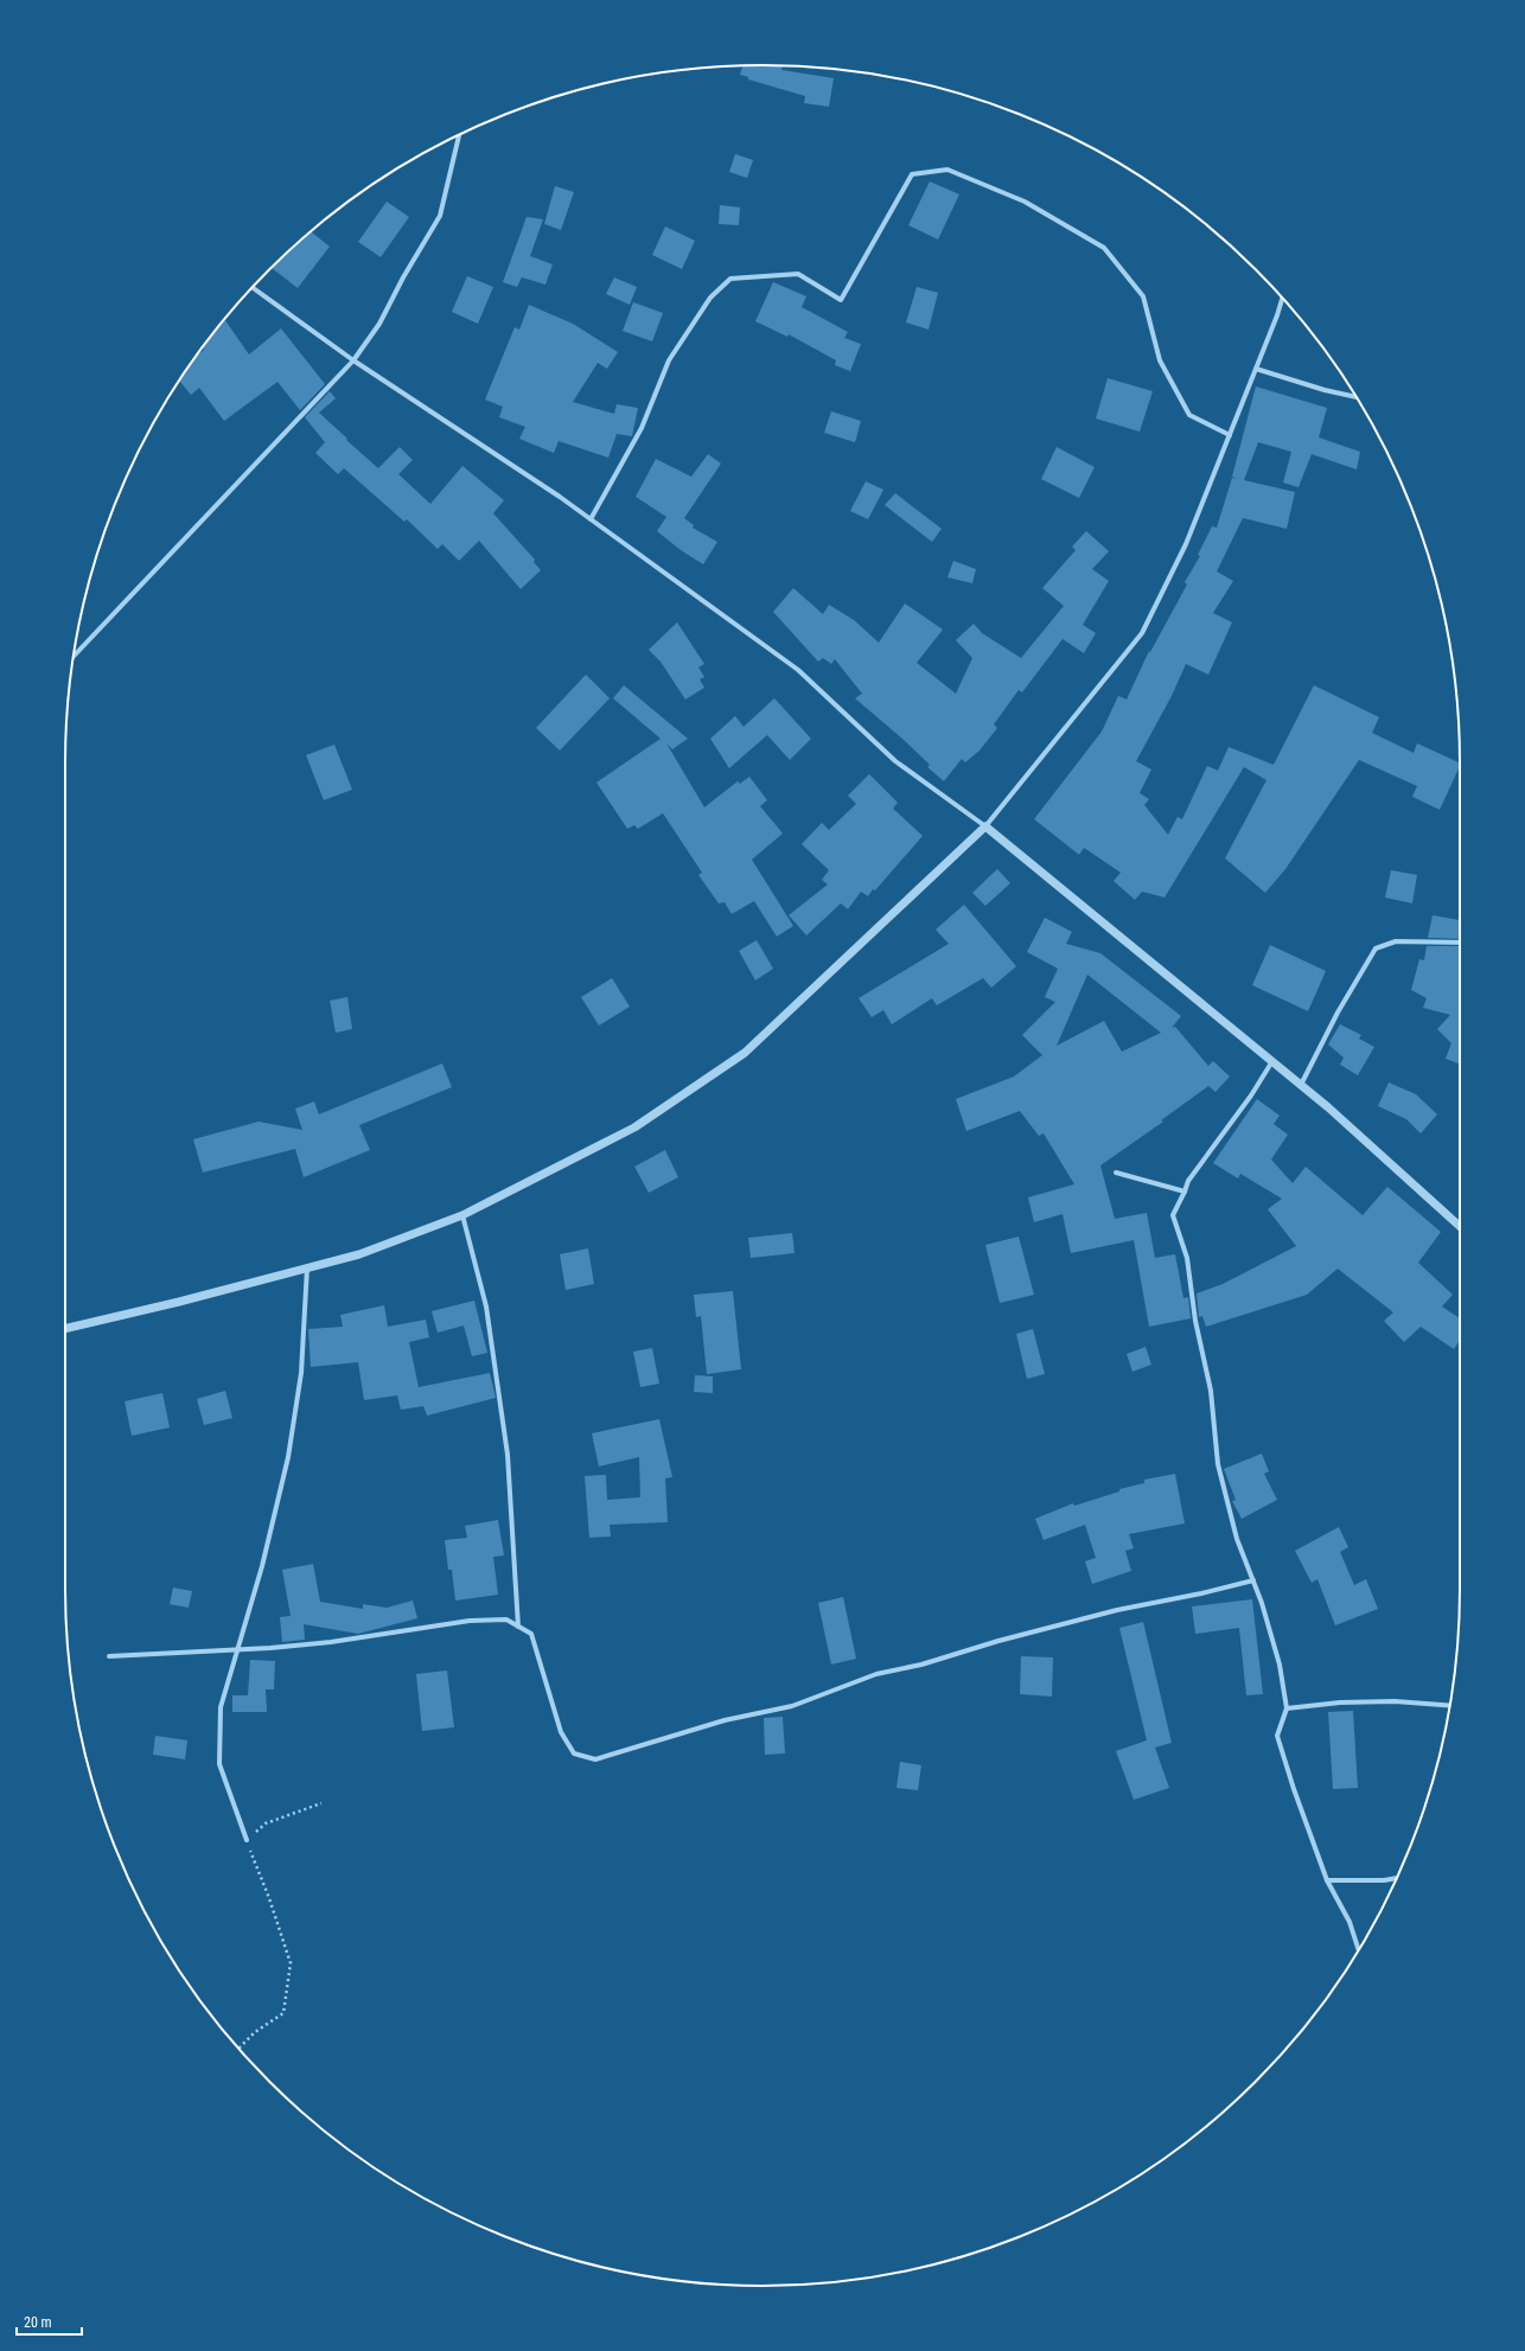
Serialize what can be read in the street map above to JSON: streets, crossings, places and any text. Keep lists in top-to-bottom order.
{
  "scale_bar": "20 m"
}
